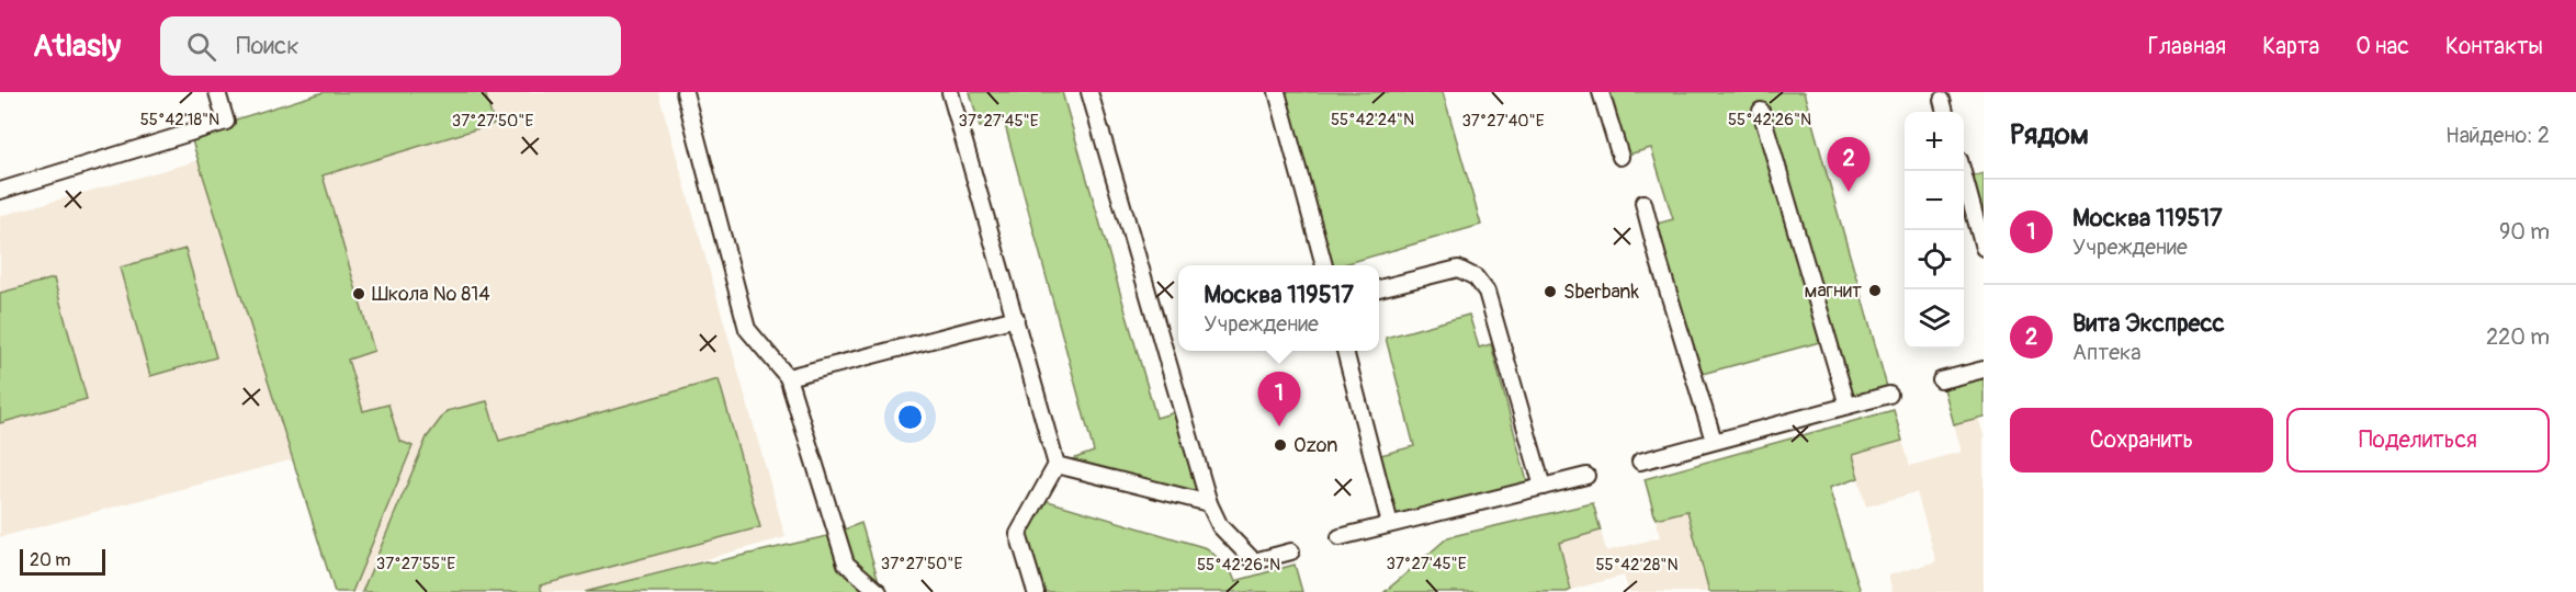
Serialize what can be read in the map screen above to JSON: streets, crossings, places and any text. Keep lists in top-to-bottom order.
{
  "places": [
    "магнит",
    "Sberbank",
    "Школа № 814",
    "Ozon"
  ],
  "scale_bar": "20 m",
  "page": {
    "header": "Atlasly",
    "search": "Поиск",
    "nav": [
      "Главная",
      "Карта",
      "О нас",
      "Контакты"
    ],
    "heading": ["Рядом", "Найдено: 2"],
    "map_buttons": ["+", "−"],
    "pins": ["2", "1"],
    "list": [
      {
        "mark": "1",
        "name": "Москва 119517",
        "note": "Учреждение",
        "value": "90 m"
      },
      {
        "mark": "2",
        "name": "Вита Экспресс",
        "note": "Аптека",
        "value": "220 m"
      }
    ],
    "popup": ["Москва 119517", "Учреждение"],
    "buttons": ["Сохранить", "Поделиться"],
    "scale": "20 m"
  },
  "coordinates": [
    "55°42'18\"N",
    "55°42'24\"N",
    "55°42'26\"N",
    "37°27'50\"E",
    "37°27'45\"E",
    "37°27'40\"E",
    "37°27'55\"E",
    "55°42'28\"N"
  ]
}
